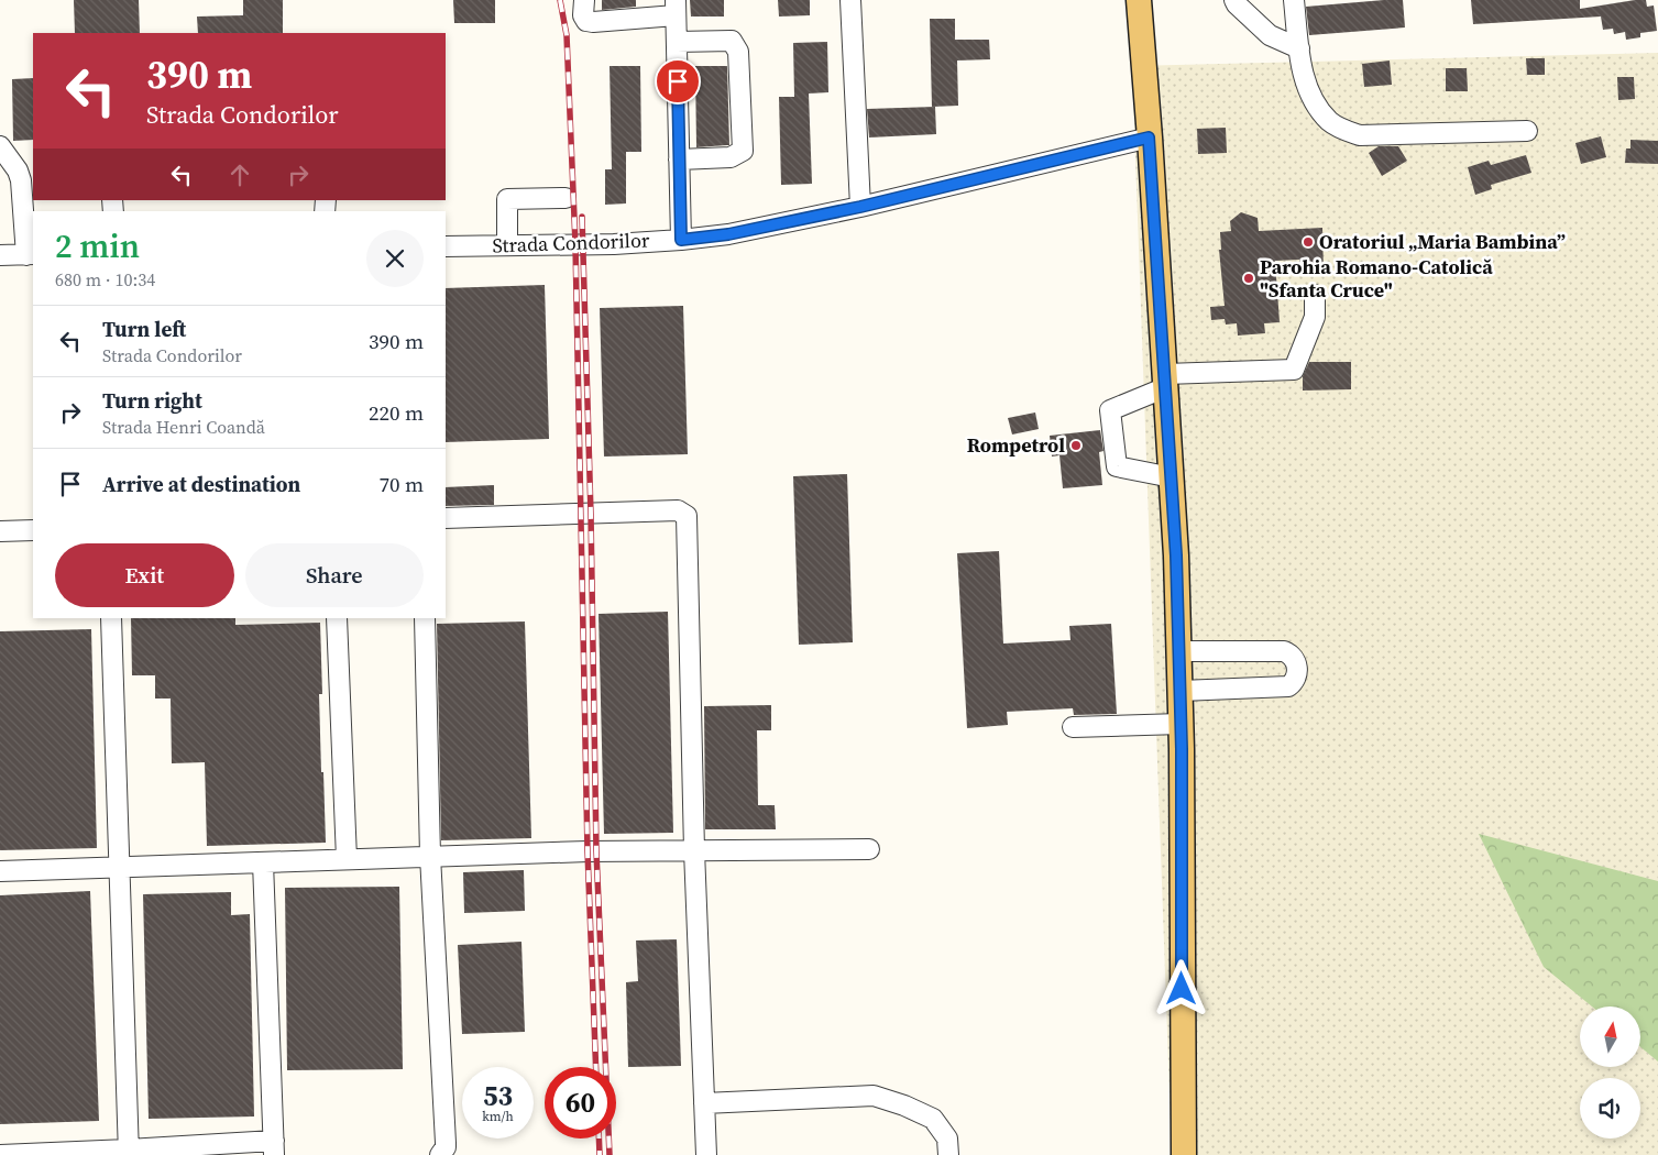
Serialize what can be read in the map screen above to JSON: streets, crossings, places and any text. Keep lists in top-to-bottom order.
{
  "streets": {
    "street": ["Strada Condorilor"]
  },
  "places": ["Oratoriul „Maria Bambina”", "Parohia Romano-Catolică \"Sfanta Cruce\"", "Rompetrol"],
  "north": "top",
  "page": {
    "turn": ["390 m", "Strada Condorilor"],
    "heading": ["2 min", "680 m · 10:34"],
    "list": [
      {
        "name": "Turn left",
        "note": "Strada Condorilor",
        "value": "390 m"
      },
      {
        "name": "Turn right",
        "note": "Strada Henri Coandă",
        "value": "220 m"
      },
      {
        "name": "Arrive at destination",
        "value": "70 m"
      }
    ],
    "buttons": ["Exit", "Share"],
    "speed": "53 km/h",
    "limit": "60"
  }
}
